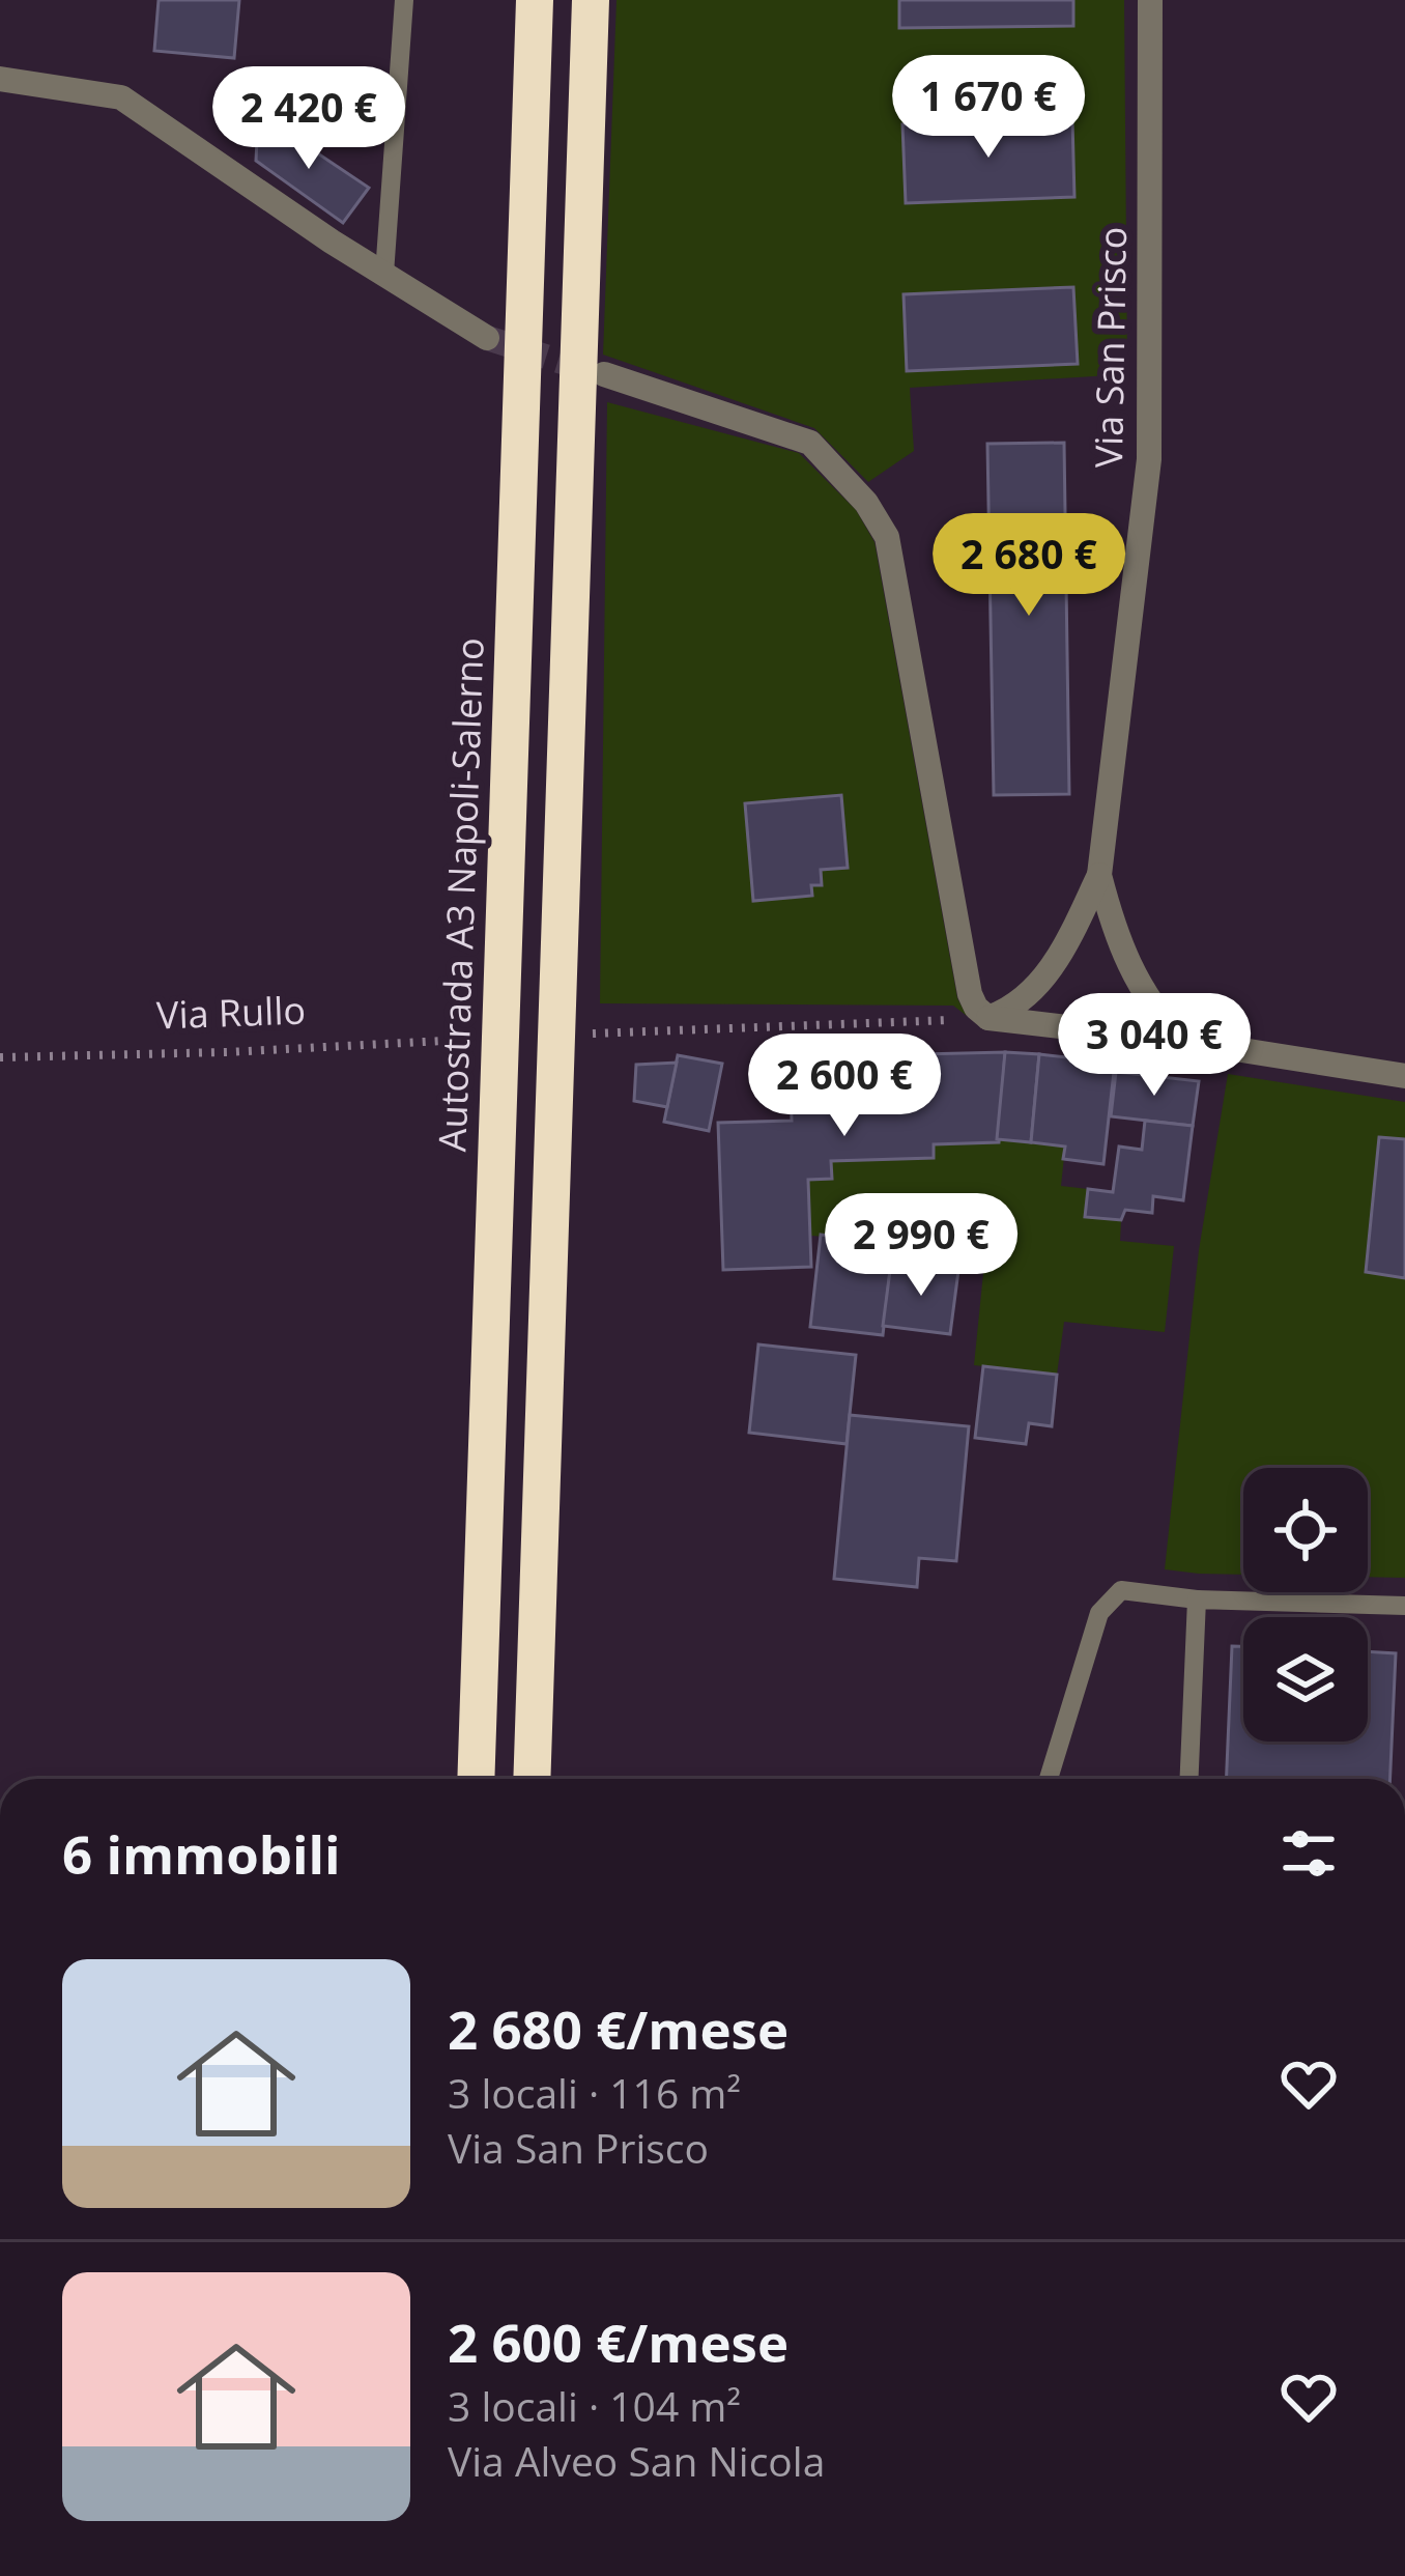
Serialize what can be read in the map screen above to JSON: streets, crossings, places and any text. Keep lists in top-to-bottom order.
{
  "streets": {
    "highway": ["Autostrada A3 Napoli-Salerno"],
    "street": ["Via San Prisco"],
    "path": ["Via Rullo"]
  },
  "page": {
    "price": [
      "1 670 €",
      "2 420 €",
      "2 680 €",
      "3 040 €",
      "2 600 €",
      "2 990 €"
    ],
    "heading": "6 immobili",
    "list": [
      {
        "name": "2 680 €/mese",
        "note": "3 locali · 116 m² · Via San Prisco"
      },
      {
        "name": "2 600 €/mese",
        "note": "3 locali · 104 m² · Via Alveo San Nicola"
      }
    ]
  }
}
